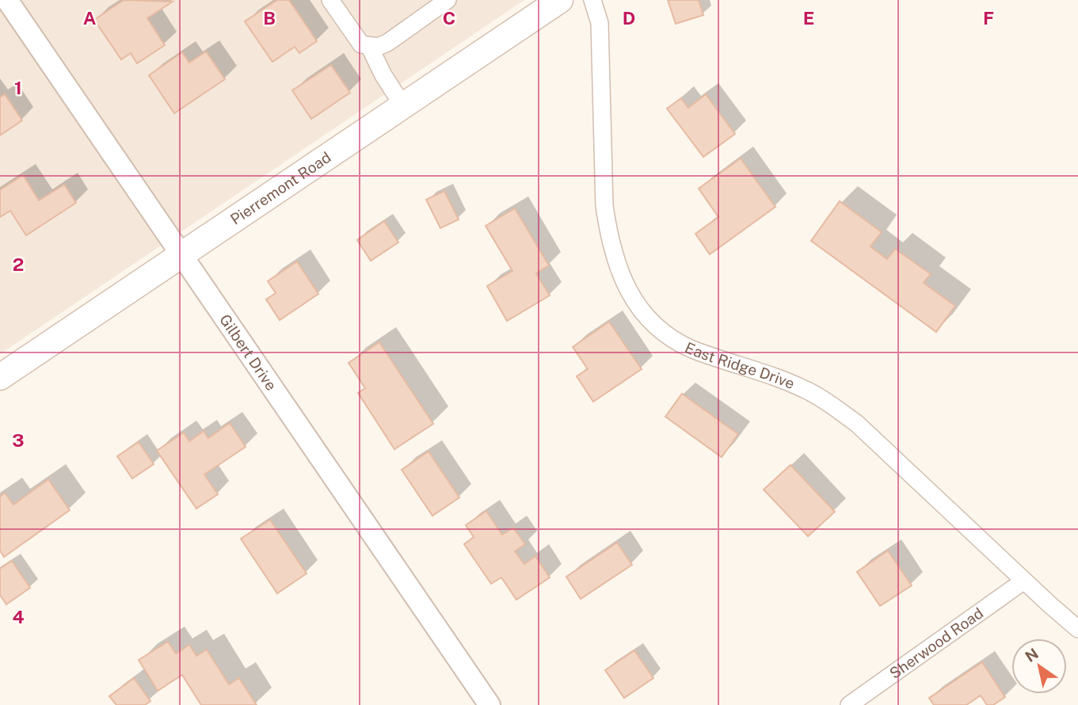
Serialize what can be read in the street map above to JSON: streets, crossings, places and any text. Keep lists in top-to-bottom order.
{
  "streets": {
    "main road": ["Pierremont Road"],
    "street": ["Gilbert Drive", "East Ridge Drive", "Sherwood Road"]
  },
  "crossings": [
    ["Pierremont Road", "Gilbert Drive"],
    ["East Ridge Drive", "Sherwood Road"]
  ],
  "north": "top left",
  "grid": {
    "columns": [
      "A",
      "B",
      "C",
      "D",
      "E",
      "F"
    ],
    "rows": [
      "1",
      "2",
      "3",
      "4"
    ]
  }
}
